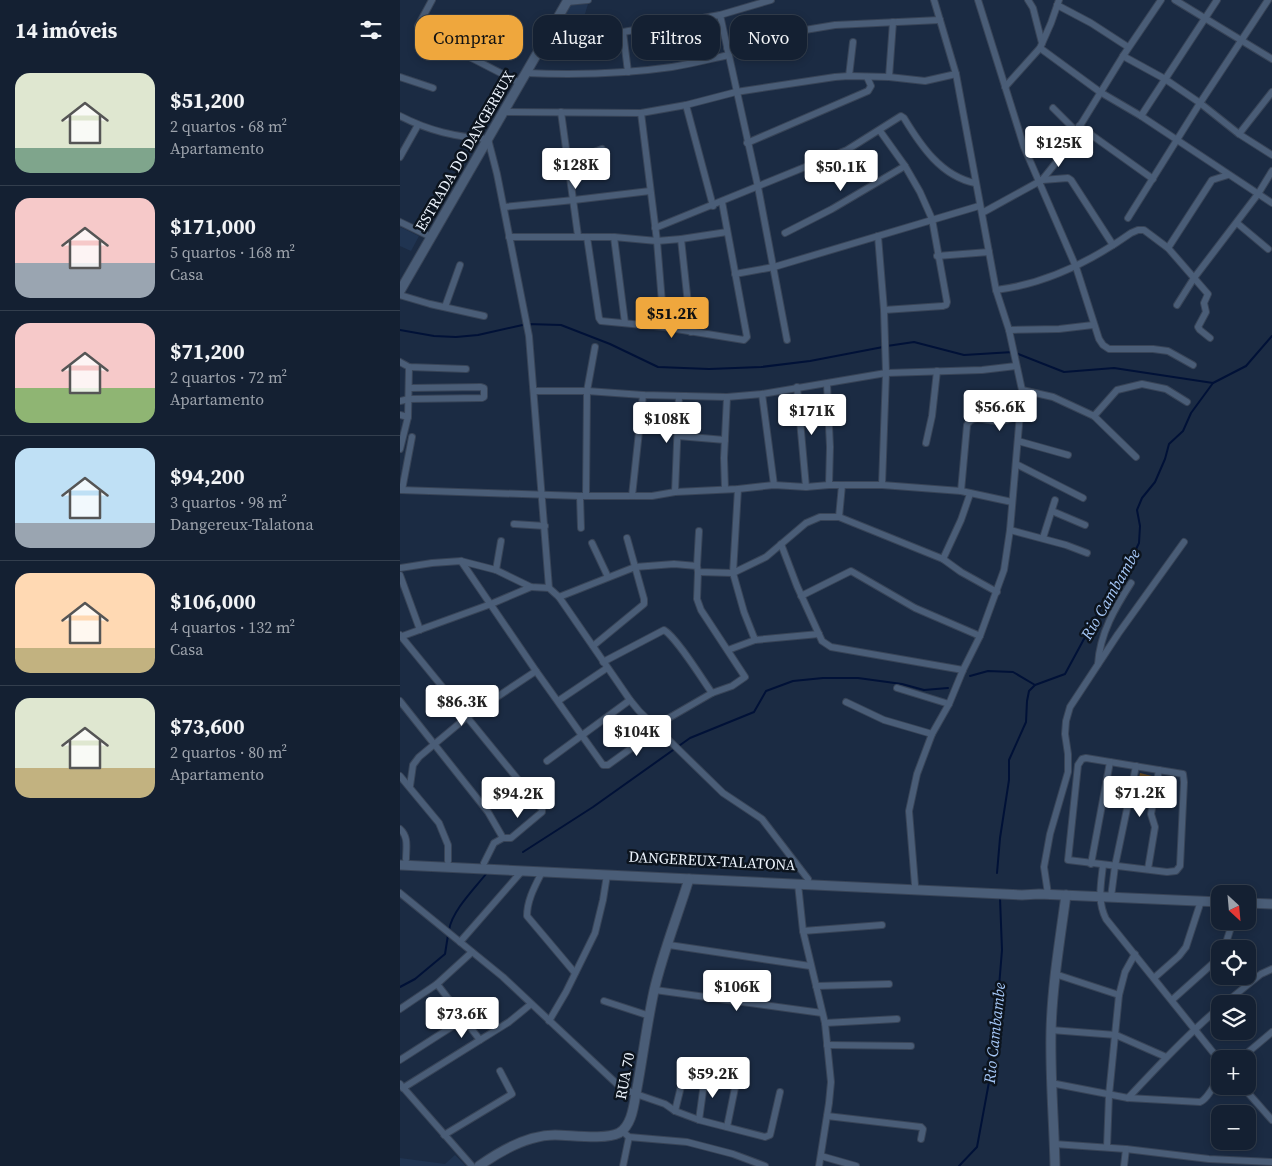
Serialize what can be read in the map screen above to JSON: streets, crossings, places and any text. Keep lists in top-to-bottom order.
{
  "streets": {
    "main road": ["ESTRADA DO DANGEREUX", "DANGEREUX-TALATONA", "RUA 70"]
  },
  "crossings": [
    ["DANGEREUX-TALATONA", "RUA 70"]
  ],
  "water": ["Rio Cambambe"],
  "north": "bottom right",
  "page": {
    "heading": "14 imóveis",
    "chip": [
      "Comprar",
      "Alugar",
      "Filtros",
      "Novo"
    ],
    "list": [
      {
        "name": "$51,200",
        "note": "2 quartos · 68 m² · Apartamento"
      },
      {
        "name": "$171,000",
        "note": "5 quartos · 168 m² · Casa"
      },
      {
        "name": "$71,200",
        "note": "2 quartos · 72 m² · Apartamento"
      },
      {
        "name": "$94,200",
        "note": "3 quartos · 98 m² · Dangereux-Talatona"
      },
      {
        "name": "$106,000",
        "note": "4 quartos · 132 m² · Casa"
      },
      {
        "name": "$73,600",
        "note": "2 quartos · 80 m² · Apartamento"
      }
    ],
    "price": [
      "$125K",
      "$128K",
      "$50.1K",
      "$51.2K",
      "$56.6K",
      "$171K",
      "$108K",
      "$86.3K",
      "$104K",
      "$71.2K",
      "$94.2K",
      "$106K",
      "$73.6K",
      "$59.2K"
    ],
    "map_buttons": ["+", "−"]
  }
}
